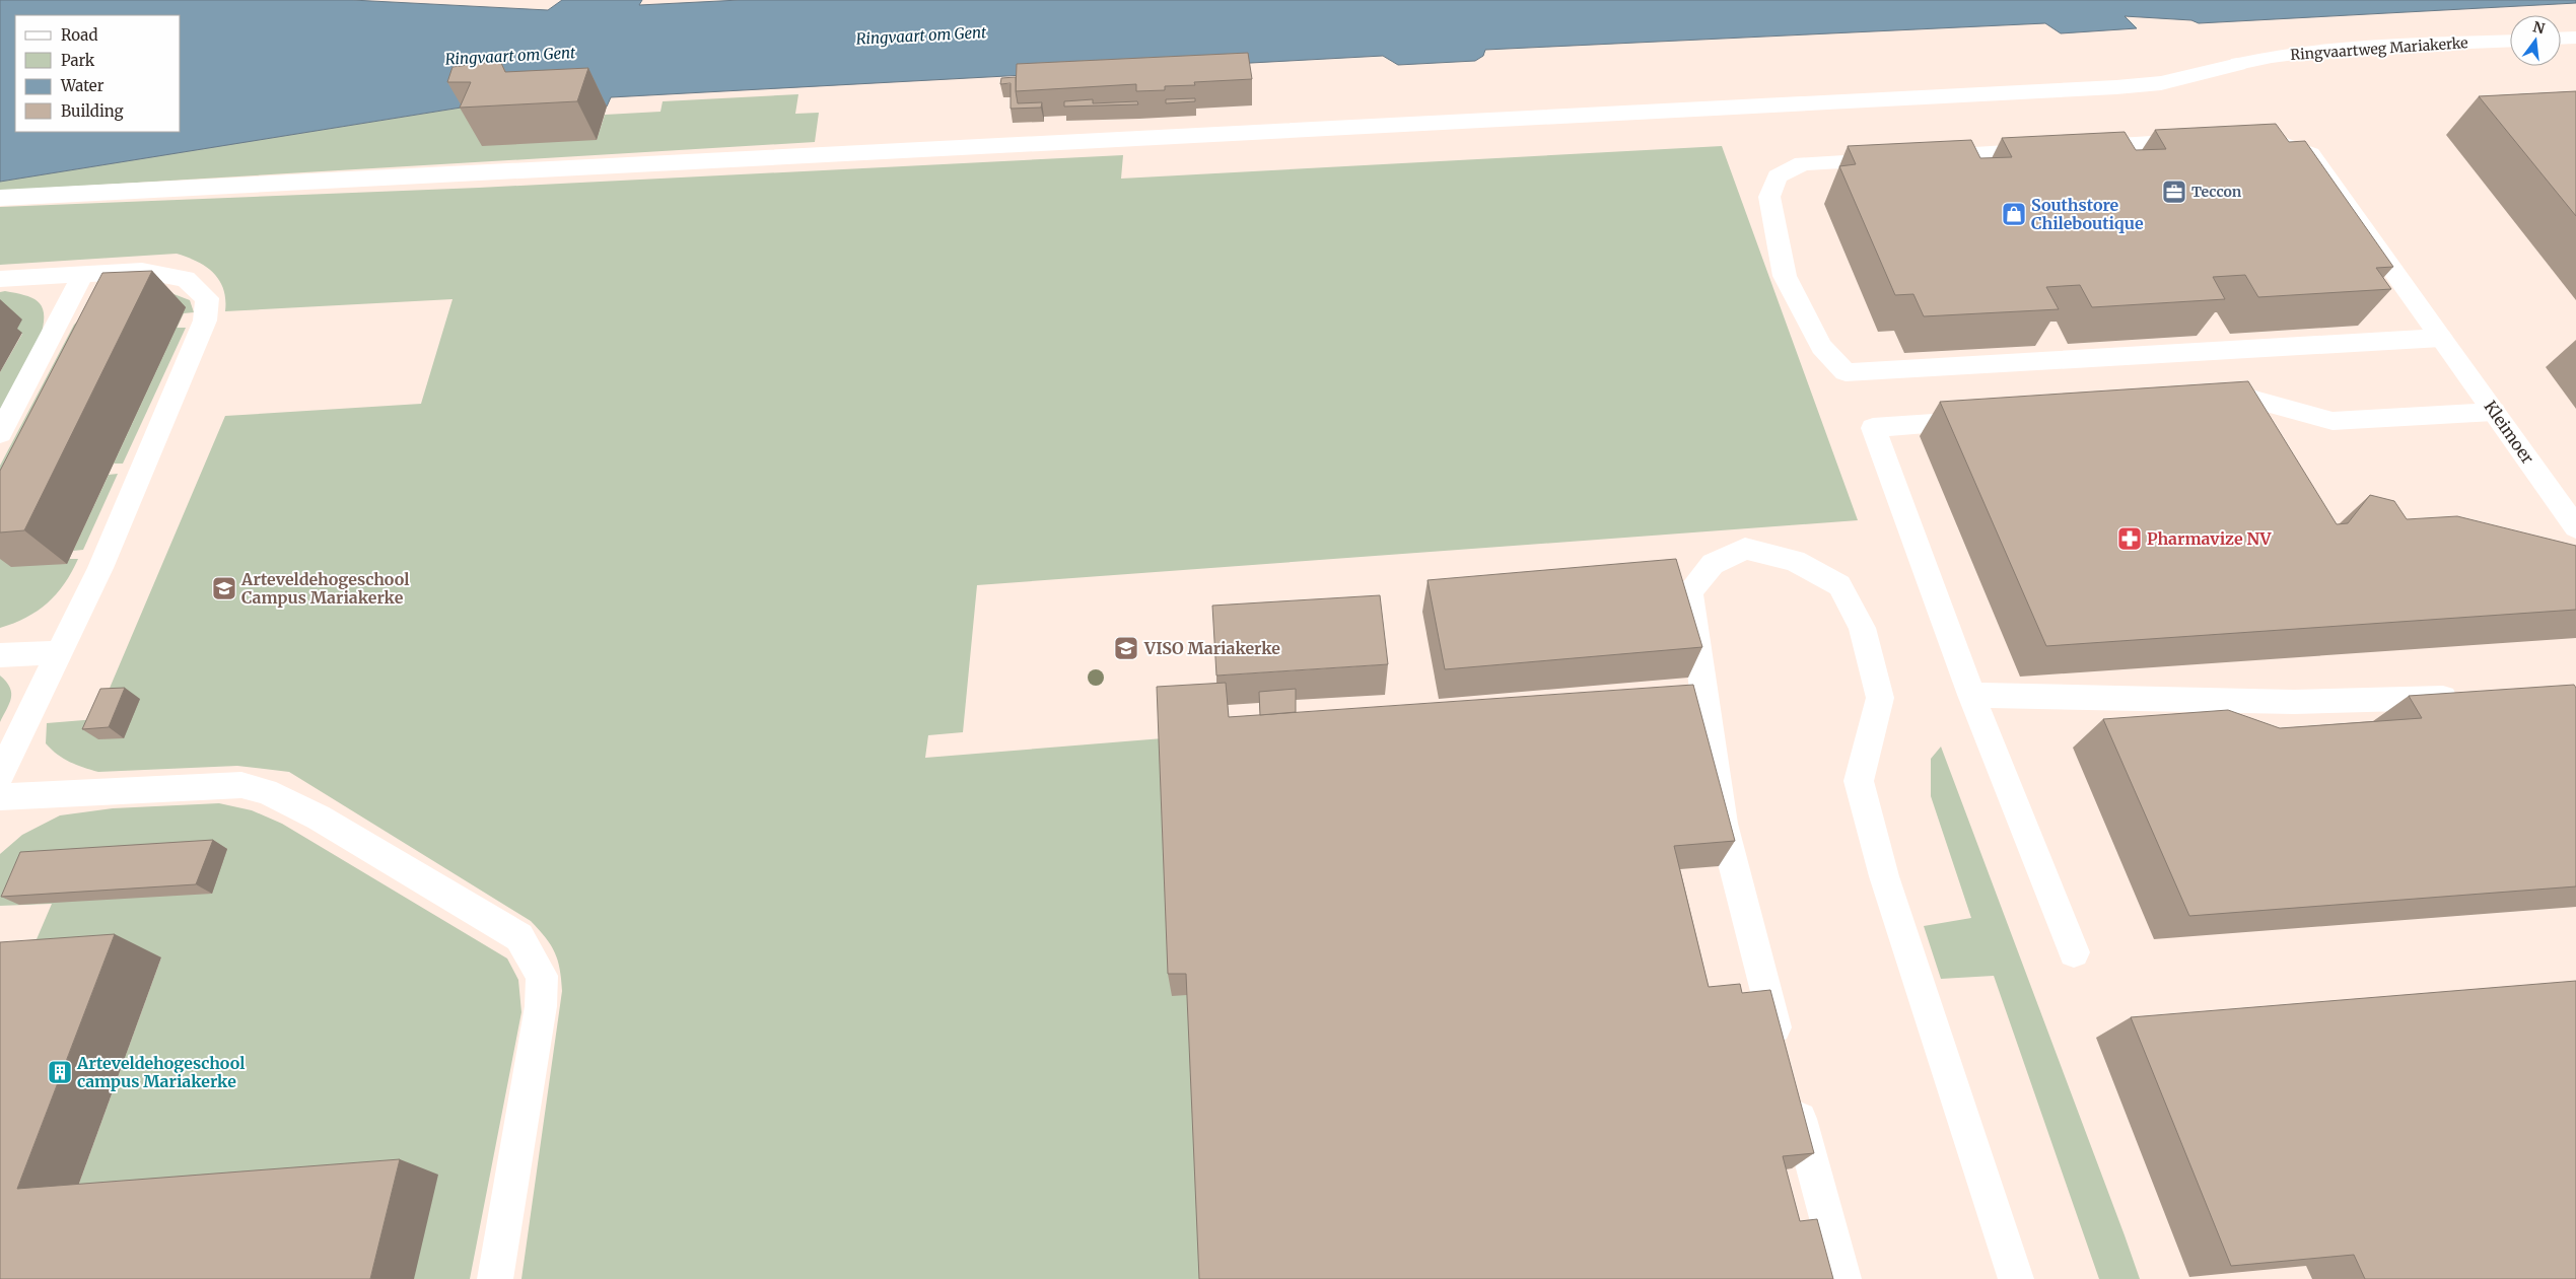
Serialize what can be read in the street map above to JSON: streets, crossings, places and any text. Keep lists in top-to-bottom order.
{
  "streets": {
    "street": ["Ringvaartweg Mariakerke", "Kleimoer"]
  },
  "water": ["Ringvaart om Gent"],
  "places": {
    "office": ["Teccon"],
    "shop": ["Southstore Chileboutique"],
    "pharmacy": ["Pharmavize NV"],
    "school or university": ["Arteveldehogeschool Campus Mariakerke", "VISO Mariakerke"],
    "building": ["Arteveldehogeschool campus Mariakerke"]
  },
  "legend": [
    "Road",
    "Park",
    "Water",
    "Building"
  ],
  "north": "top"
}
